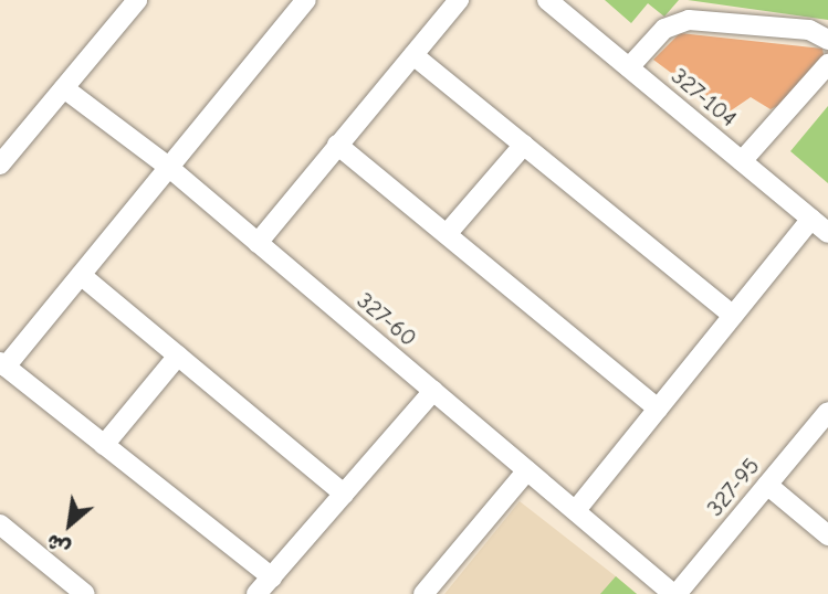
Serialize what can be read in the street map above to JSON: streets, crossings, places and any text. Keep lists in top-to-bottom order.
{
  "streets": {
    "street": ["327-104", "327-60", "327-95"]
  },
  "crossings": [
    ["327-60", "327-95"]
  ],
  "north": "bottom left"
}
